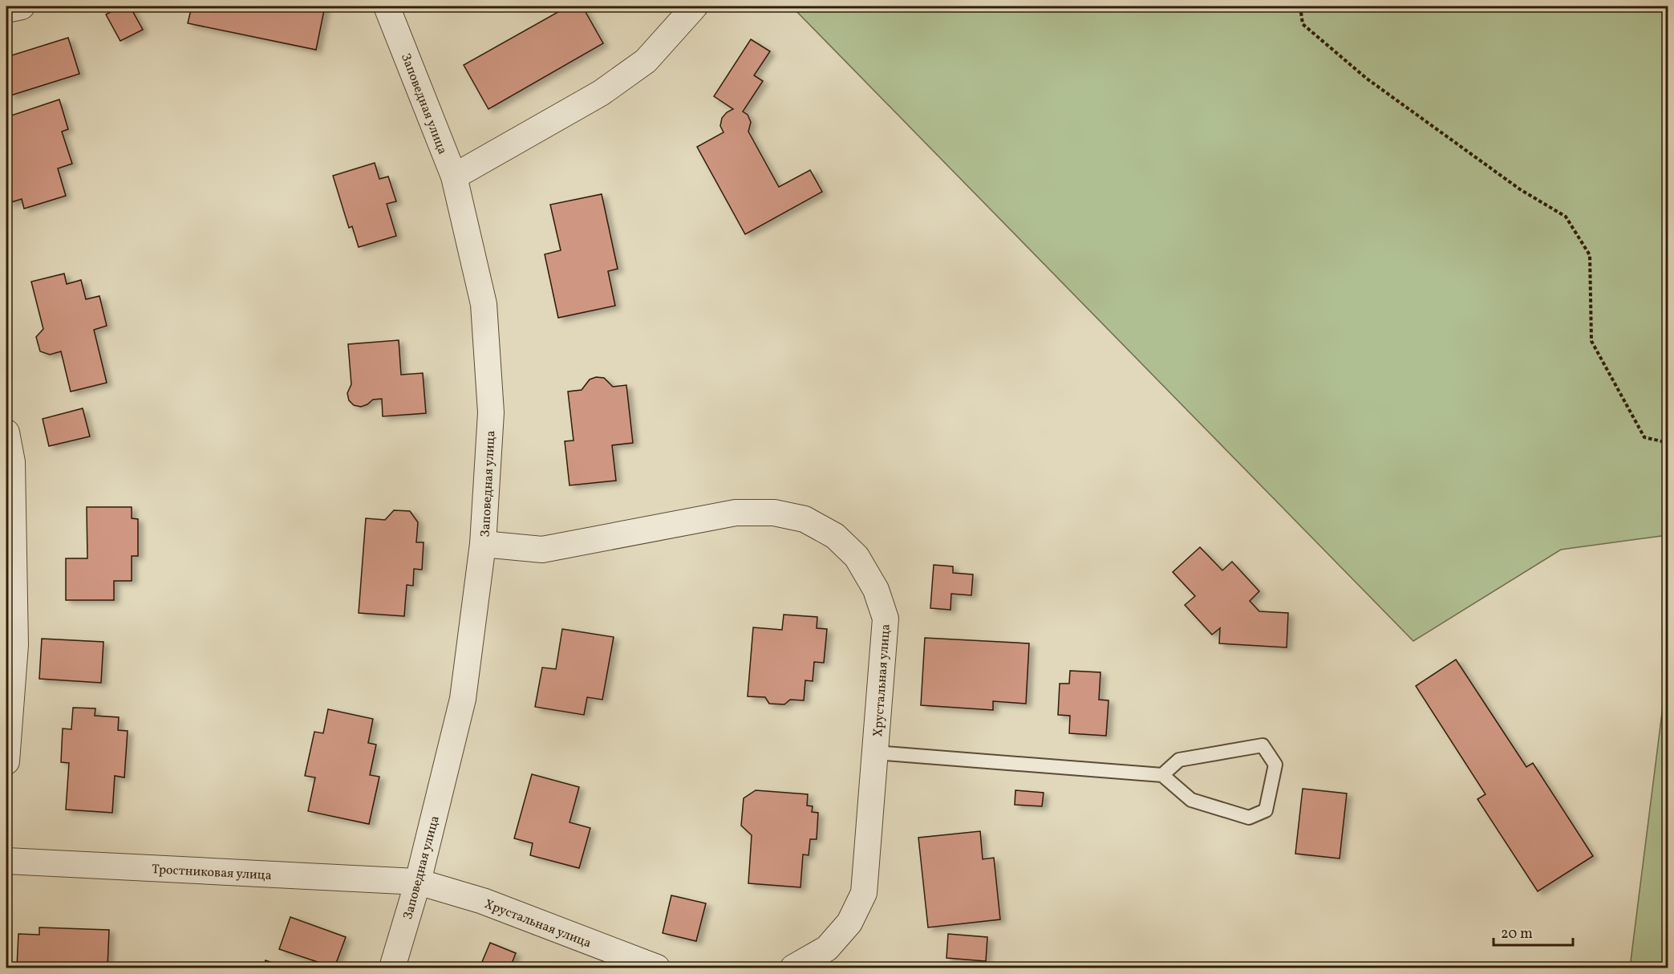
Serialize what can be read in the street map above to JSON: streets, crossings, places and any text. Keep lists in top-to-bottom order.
{
  "streets": {
    "street": ["Заповедная улица", "Хрустальная улица", "Тростниковая улица"]
  },
  "crossings": [
    ["Заповедная улица", "Хрустальная улица"],
    ["Заповедная улица", "Тростниковая улица"],
    ["Хрустальная улица", "Тростниковая улица"]
  ],
  "scale_bar": "20 m"
}
